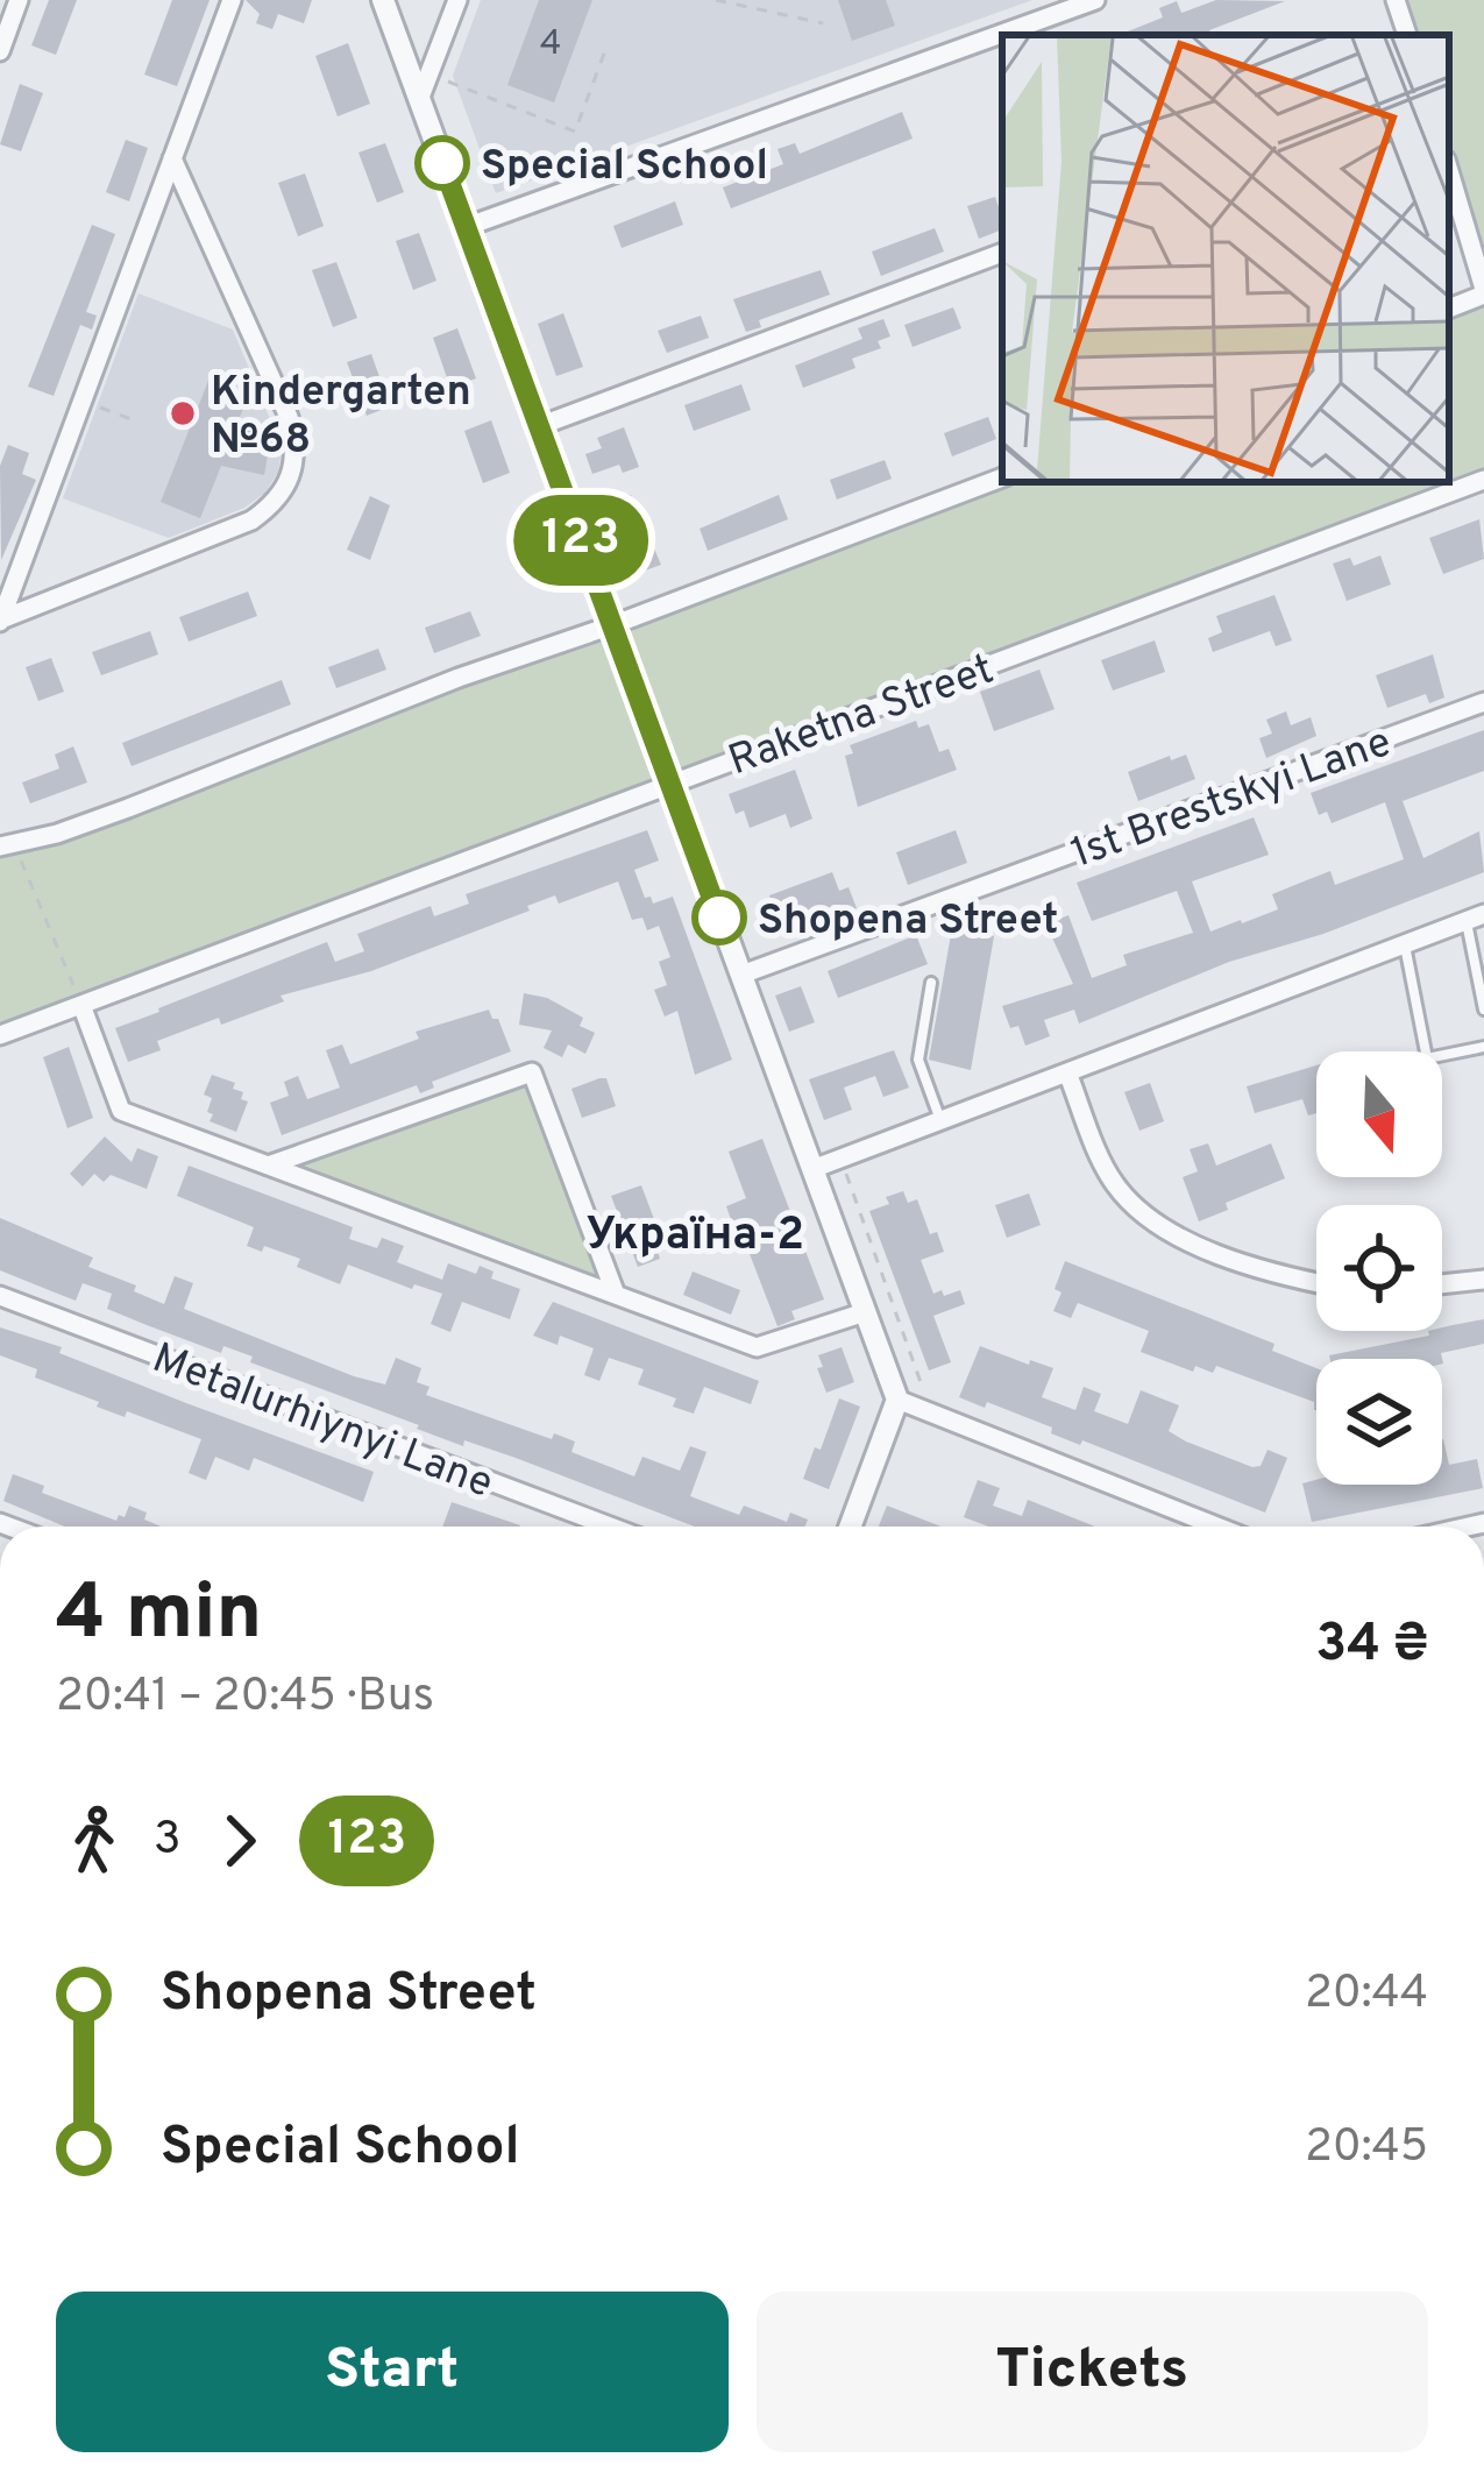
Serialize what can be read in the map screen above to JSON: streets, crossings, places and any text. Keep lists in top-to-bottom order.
{
  "streets": {
    "street": ["Raketna Street", "1st Brestskyi Lane", "Metalurhiynyi Lane"]
  },
  "districts": ["Україна-2"],
  "places": ["Special School", "Kindergarten №68", "Shopena Street"],
  "lines": ["bus line 123"],
  "house_numbers": ["4"],
  "north": "bottom",
  "page": {
    "on_map": "123",
    "heading": ["4 min", "20:41 – 20:45 · Bus", "34 ₴"],
    "legs": ["3", "123"],
    "list": [
      {
        "name": "Shopena Street",
        "value": "20:44"
      },
      {
        "name": "Special School",
        "value": "20:45"
      }
    ],
    "buttons": ["Start", "Tickets"]
  }
}
